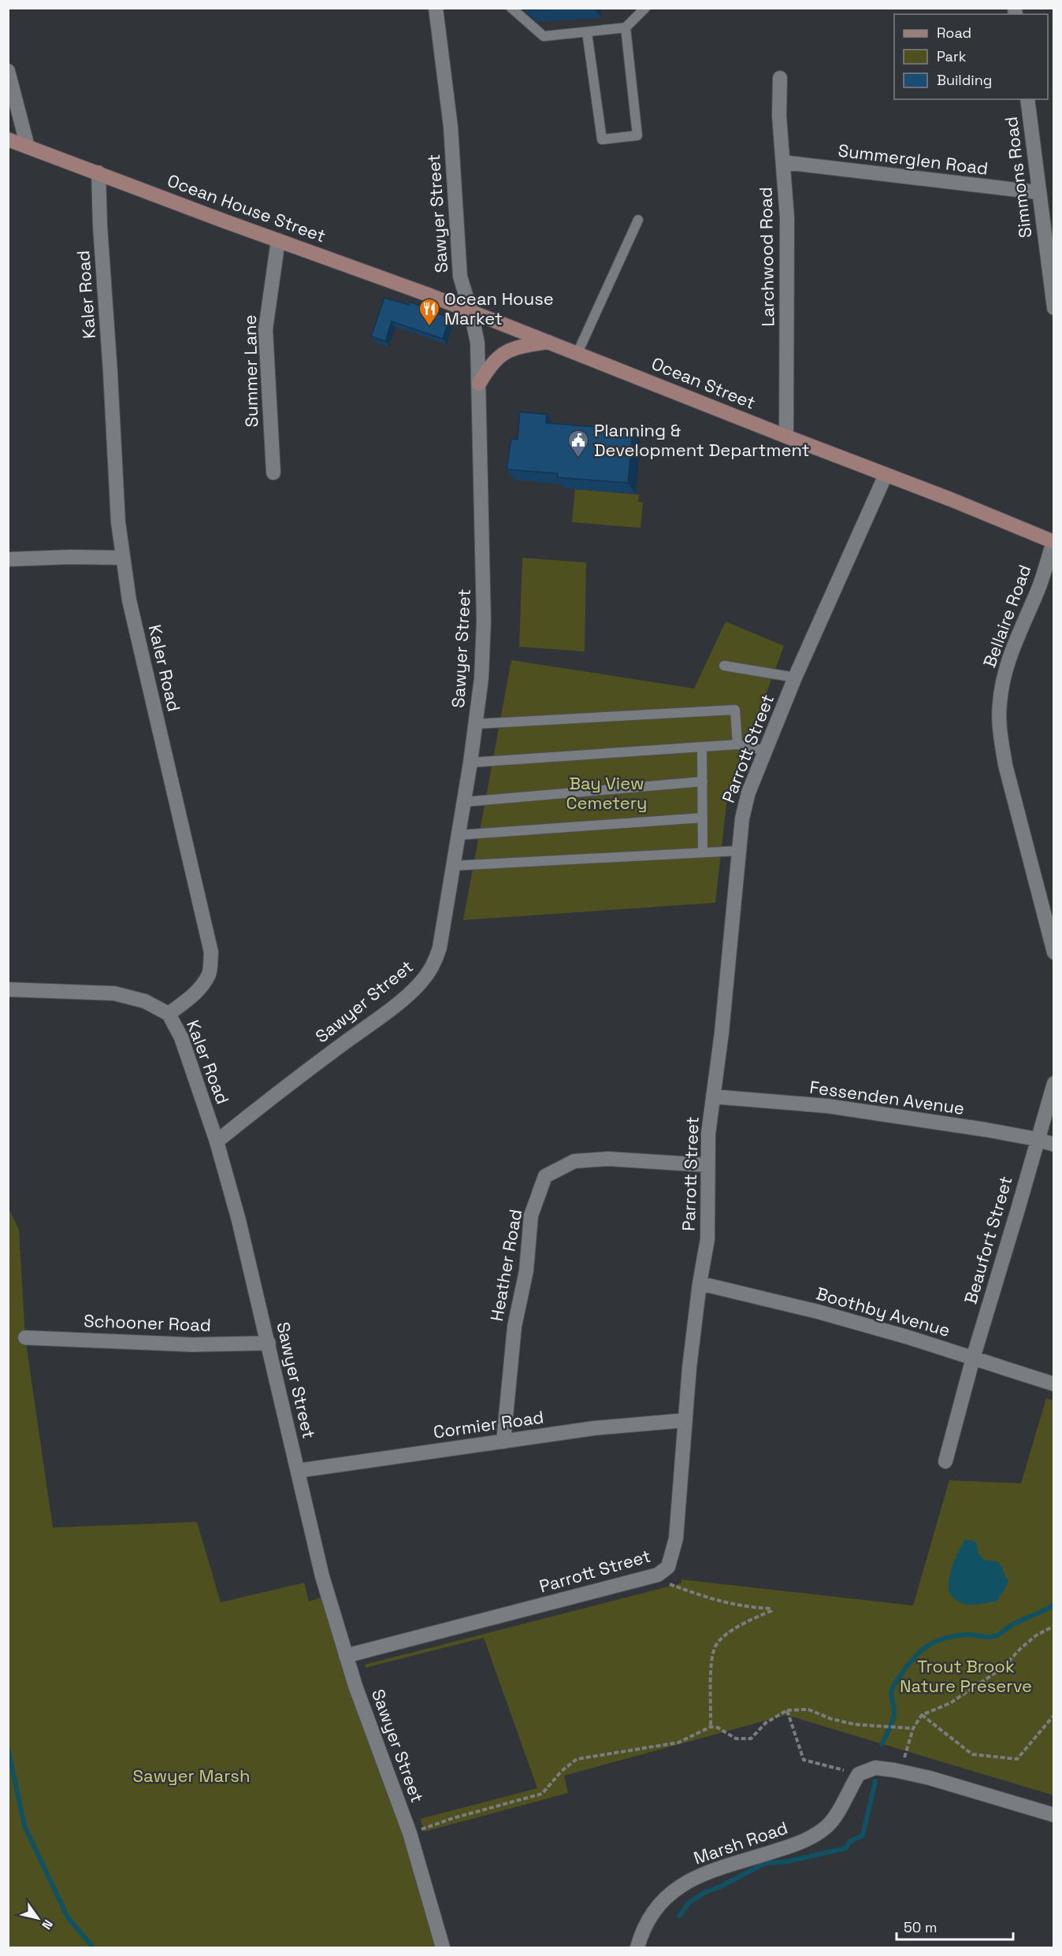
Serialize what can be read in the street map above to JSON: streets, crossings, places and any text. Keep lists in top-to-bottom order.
{
  "streets": {
    "main road": ["Ocean House Street", "Ocean Street"],
    "street": [
      "Summerglen Road",
      "Simmons Road",
      "Sawyer Street",
      "Larchwood Road",
      "Kaler Road",
      "Summer Lane",
      "Bellaire Road",
      "Parrott Street",
      "Fessenden Avenue",
      "Beaufort Street",
      "Heather Road",
      "Boothby Avenue",
      "Schooner Road",
      "Cormier Road",
      "Marsh Road"
    ]
  },
  "crossings": [
    ["Summerglen Road", "Simmons Road"],
    ["Summerglen Road", "Larchwood Road"],
    ["Ocean House Street", "Sawyer Street"],
    ["Ocean House Street", "Kaler Road"],
    ["Ocean House Street", "Summer Lane"],
    ["Ocean House Street", "Ocean Street"],
    ["Sawyer Street", "Kaler Road"],
    ["Sawyer Street", "Ocean Street"],
    ["Sawyer Street", "Parrott Street"],
    ["Sawyer Street", "Schooner Road"],
    ["Sawyer Street", "Cormier Road"],
    ["Larchwood Road", "Ocean Street"],
    ["Ocean Street", "Bellaire Road"],
    ["Ocean Street", "Parrott Street"],
    ["Parrott Street", "Fessenden Avenue"],
    ["Parrott Street", "Heather Road"],
    ["Parrott Street", "Boothby Avenue"],
    ["Parrott Street", "Cormier Road"],
    ["Fessenden Avenue", "Beaufort Street"],
    ["Beaufort Street", "Boothby Avenue"],
    ["Heather Road", "Cormier Road"]
  ],
  "parks": ["Bay View Cemetery", "Trout Brook Nature Preserve", "Sawyer Marsh"],
  "places": {
    "restaurant": ["Ocean House Market"],
    "public building": ["Planning & Development Department"]
  },
  "legend": ["Road", "Park", "Building"],
  "scale_bar": "50 m",
  "north": "bottom right"
}
